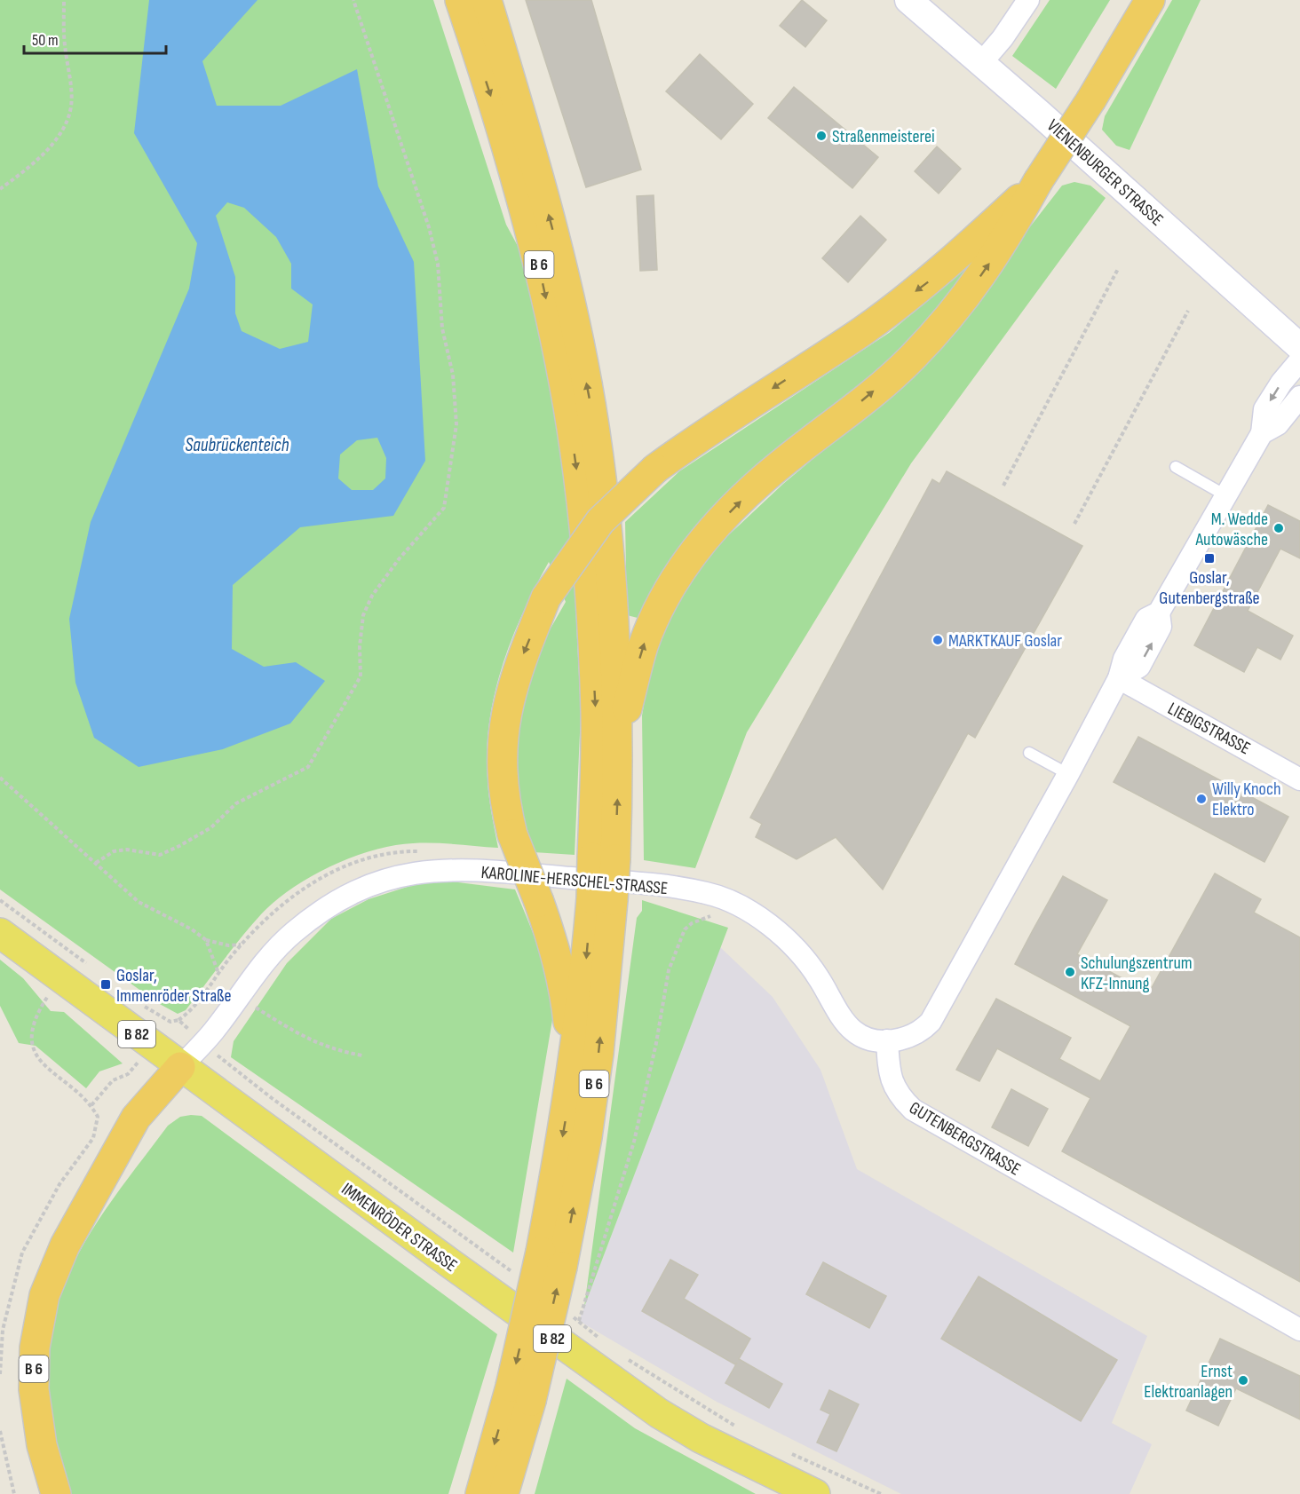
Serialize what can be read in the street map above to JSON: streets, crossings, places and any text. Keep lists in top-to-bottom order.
{
  "streets": {
    "highway": ["B 6"],
    "main road": ["B 82", "IMMENRÖDER STRASSE"],
    "street": [
      "VIENENBURGER STRASSE",
      "LIEBIGSTRASSE",
      "KAROLINE-HERSCHEL-STRASSE",
      "GUTENBERGSTRASSE"
    ]
  },
  "crossings": [
    ["B 6", "KAROLINE-HERSCHEL-STRASSE"],
    ["B 6", "IMMENRÖDER STRASSE"],
    ["KAROLINE-HERSCHEL-STRASSE", "GUTENBERGSTRASSE"],
    ["KAROLINE-HERSCHEL-STRASSE", "IMMENRÖDER STRASSE"]
  ],
  "water": ["Saubrückenteich"],
  "places": {
    "other": [
      "Straßenmeisterei",
      "M. Wedde Autowäsche",
      "MARKTKAUF Goslar",
      "Willy Knoch Elektro",
      "Schulungszentrum KFZ-Innung",
      "Ernst Elektroanlagen"
    ],
    "transit": ["Goslar, Gutenbergstraße", "Goslar, Immenröder Straße"]
  },
  "scale_bar": "50 m"
}
